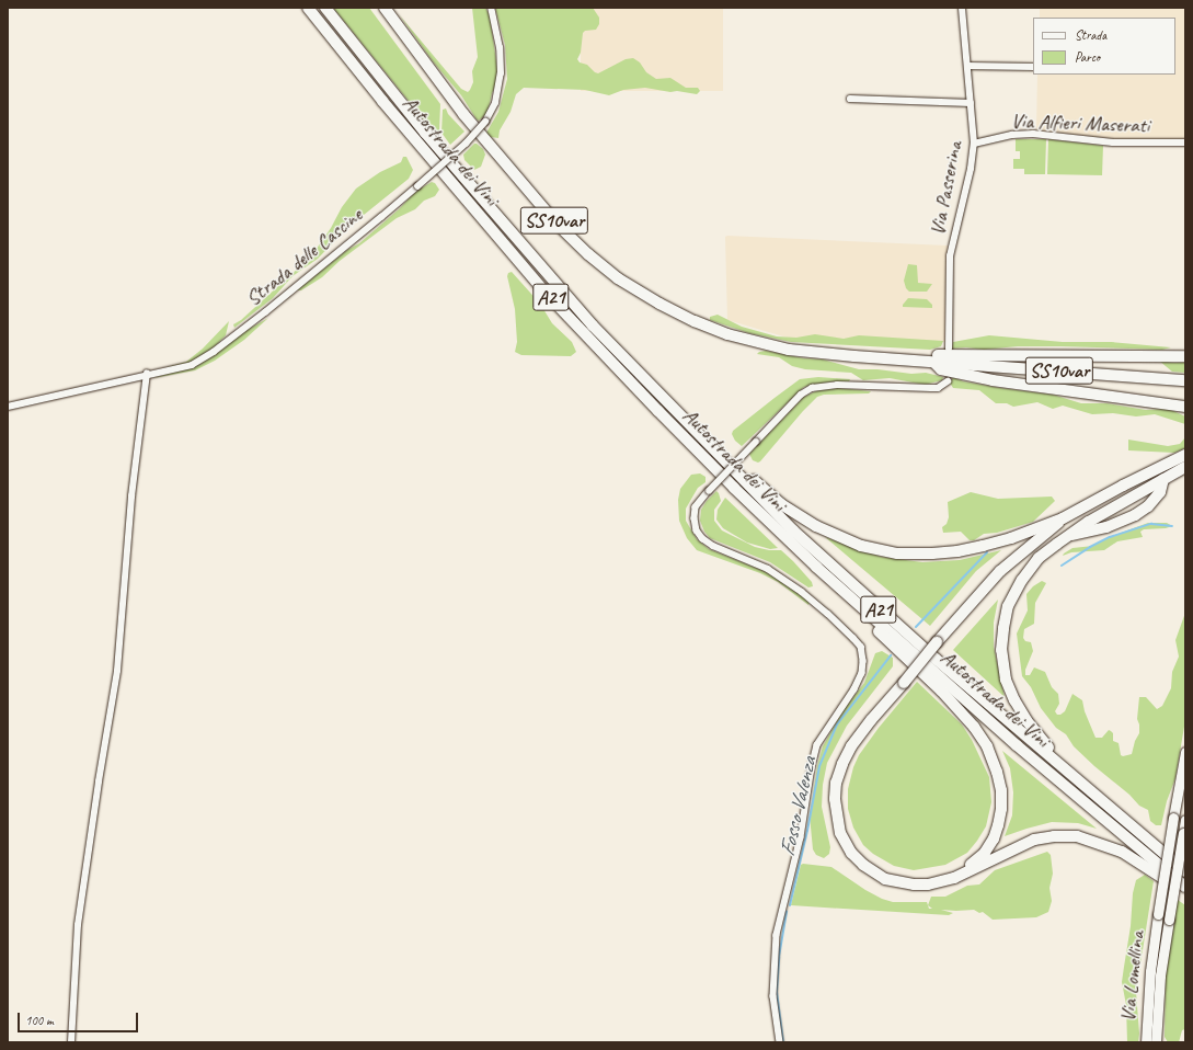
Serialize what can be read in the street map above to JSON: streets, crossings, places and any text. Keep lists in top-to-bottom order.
{
  "streets": {
    "highway": ["Autostrada dei Vini", "SS10var", "A21"],
    "main road": ["Via Lomellina"],
    "street": ["Via Alfieri Maserati", "Via Passerina", "Strada delle Cascine"]
  },
  "crossings": [
    ["Via Alfieri Maserati", "Via Passerina"]
  ],
  "water": ["Fosso Valenza"],
  "legend": ["Strada", "Parco"],
  "scale_bar": "100 m"
}
